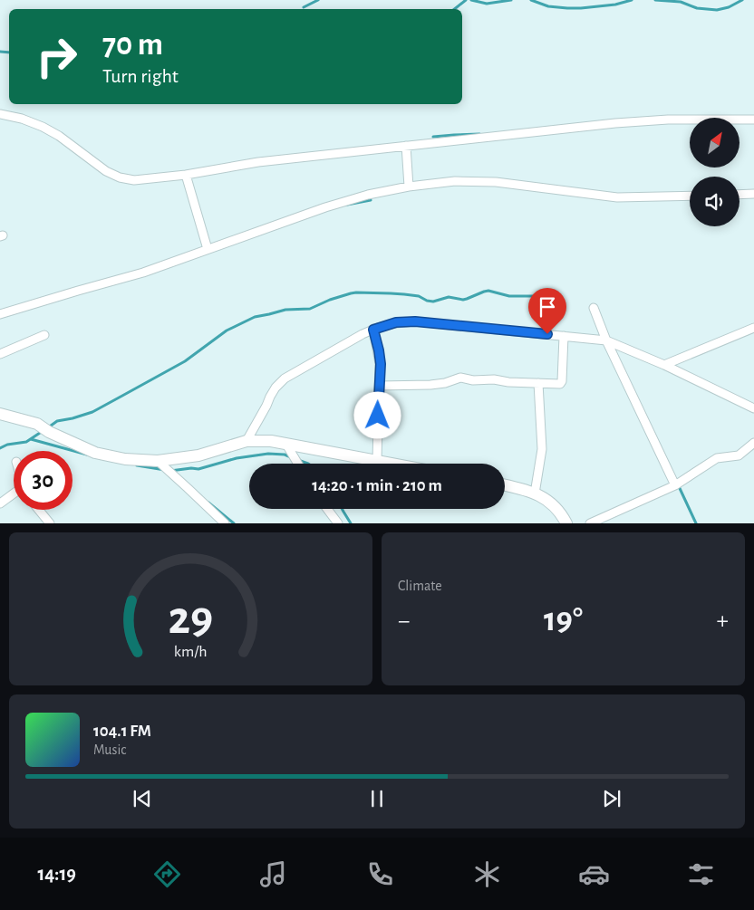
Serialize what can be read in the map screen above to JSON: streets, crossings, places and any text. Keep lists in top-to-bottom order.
{
  "north": "top right",
  "page": {
    "turn": ["70 m", "Turn right"],
    "limit": "30",
    "trip": "14:20 · 1 min · 210 m",
    "tile": "Climate",
    "heat": ["−", "19°", "+"],
    "song": ["104.1 FM", "Music"],
    "tabs": "14:19",
    "gauge": ["29", "km/h"]
  }
}
